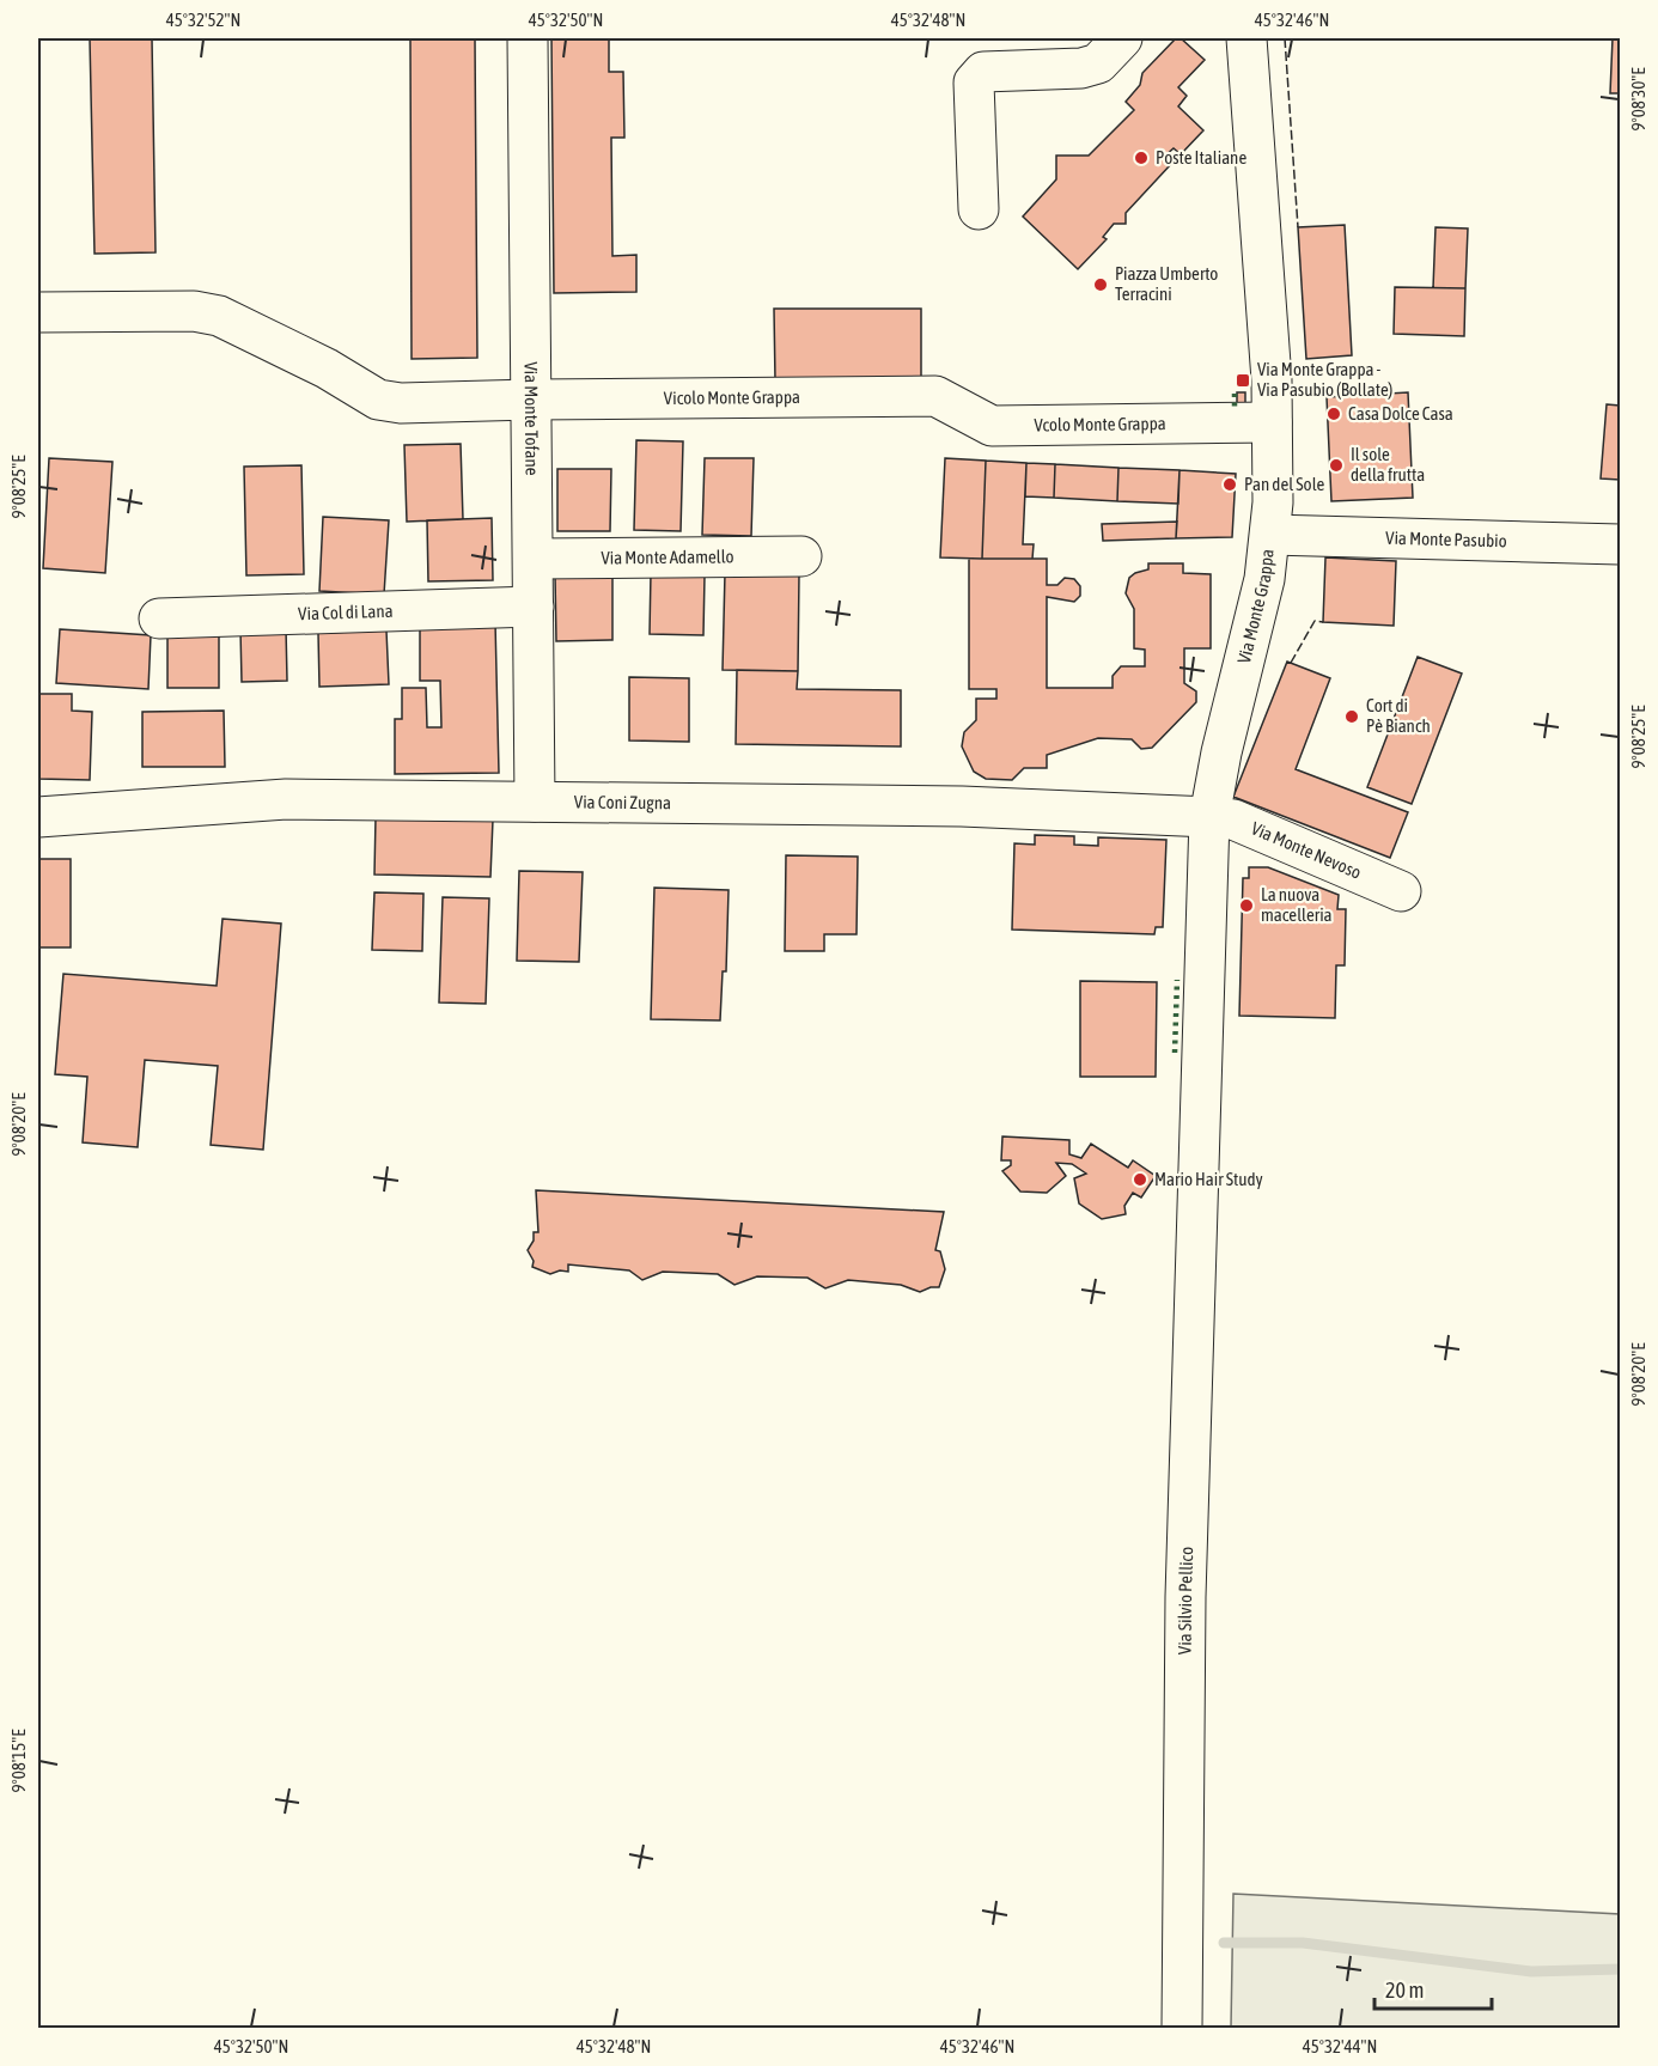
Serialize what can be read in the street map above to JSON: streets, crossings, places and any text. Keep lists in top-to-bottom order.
{
  "streets": {
    "street": [
      "Vicolo Monte Grappa",
      "Via Monte Tofane",
      "Vcolo Monte Grappa",
      "Via Monte Pasubio",
      "Via Monte Adamello",
      "Via Monte Grappa",
      "Via Col di Lana",
      "Via Coni Zugna",
      "Via Monte Nevoso",
      "Via Silvio Pellico"
    ]
  },
  "crossings": [
    ["Vicolo Monte Grappa", "Via Monte Tofane"],
    ["Vicolo Monte Grappa", "Vcolo Monte Grappa"],
    ["Via Monte Tofane", "Via Monte Adamello"],
    ["Via Monte Tofane", "Via Col di Lana"],
    ["Via Monte Tofane", "Via Coni Zugna"],
    ["Vcolo Monte Grappa", "Via Monte Grappa"],
    ["Via Monte Pasubio", "Via Monte Grappa"],
    ["Via Monte Grappa", "Via Coni Zugna"],
    ["Via Monte Grappa", "Via Monte Nevoso"],
    ["Via Monte Grappa", "Via Silvio Pellico"],
    ["Via Coni Zugna", "Via Monte Nevoso"]
  ],
  "places": {
    "other": [
      "Poste Italiane",
      "Piazza Umberto Terracini",
      "Casa Dolce Casa",
      "Il sole della frutta",
      "Pan del Sole",
      "Cort di Pè Bianch",
      "La nuova macelleria",
      "Mario Hair Study"
    ],
    "transit": ["Via Monte Grappa - Via Pasubio (Bollate)"]
  },
  "scale_bar": "20 m",
  "coordinates": [
    "45°32'52\"N",
    "45°32'50\"N",
    "45°32'48\"N",
    "45°32'46\"N",
    "9°08'30\"E",
    "9°08'25\"E",
    "9°08'20\"E",
    "9°08'15\"E",
    "45°32'44\"N"
  ]
}
